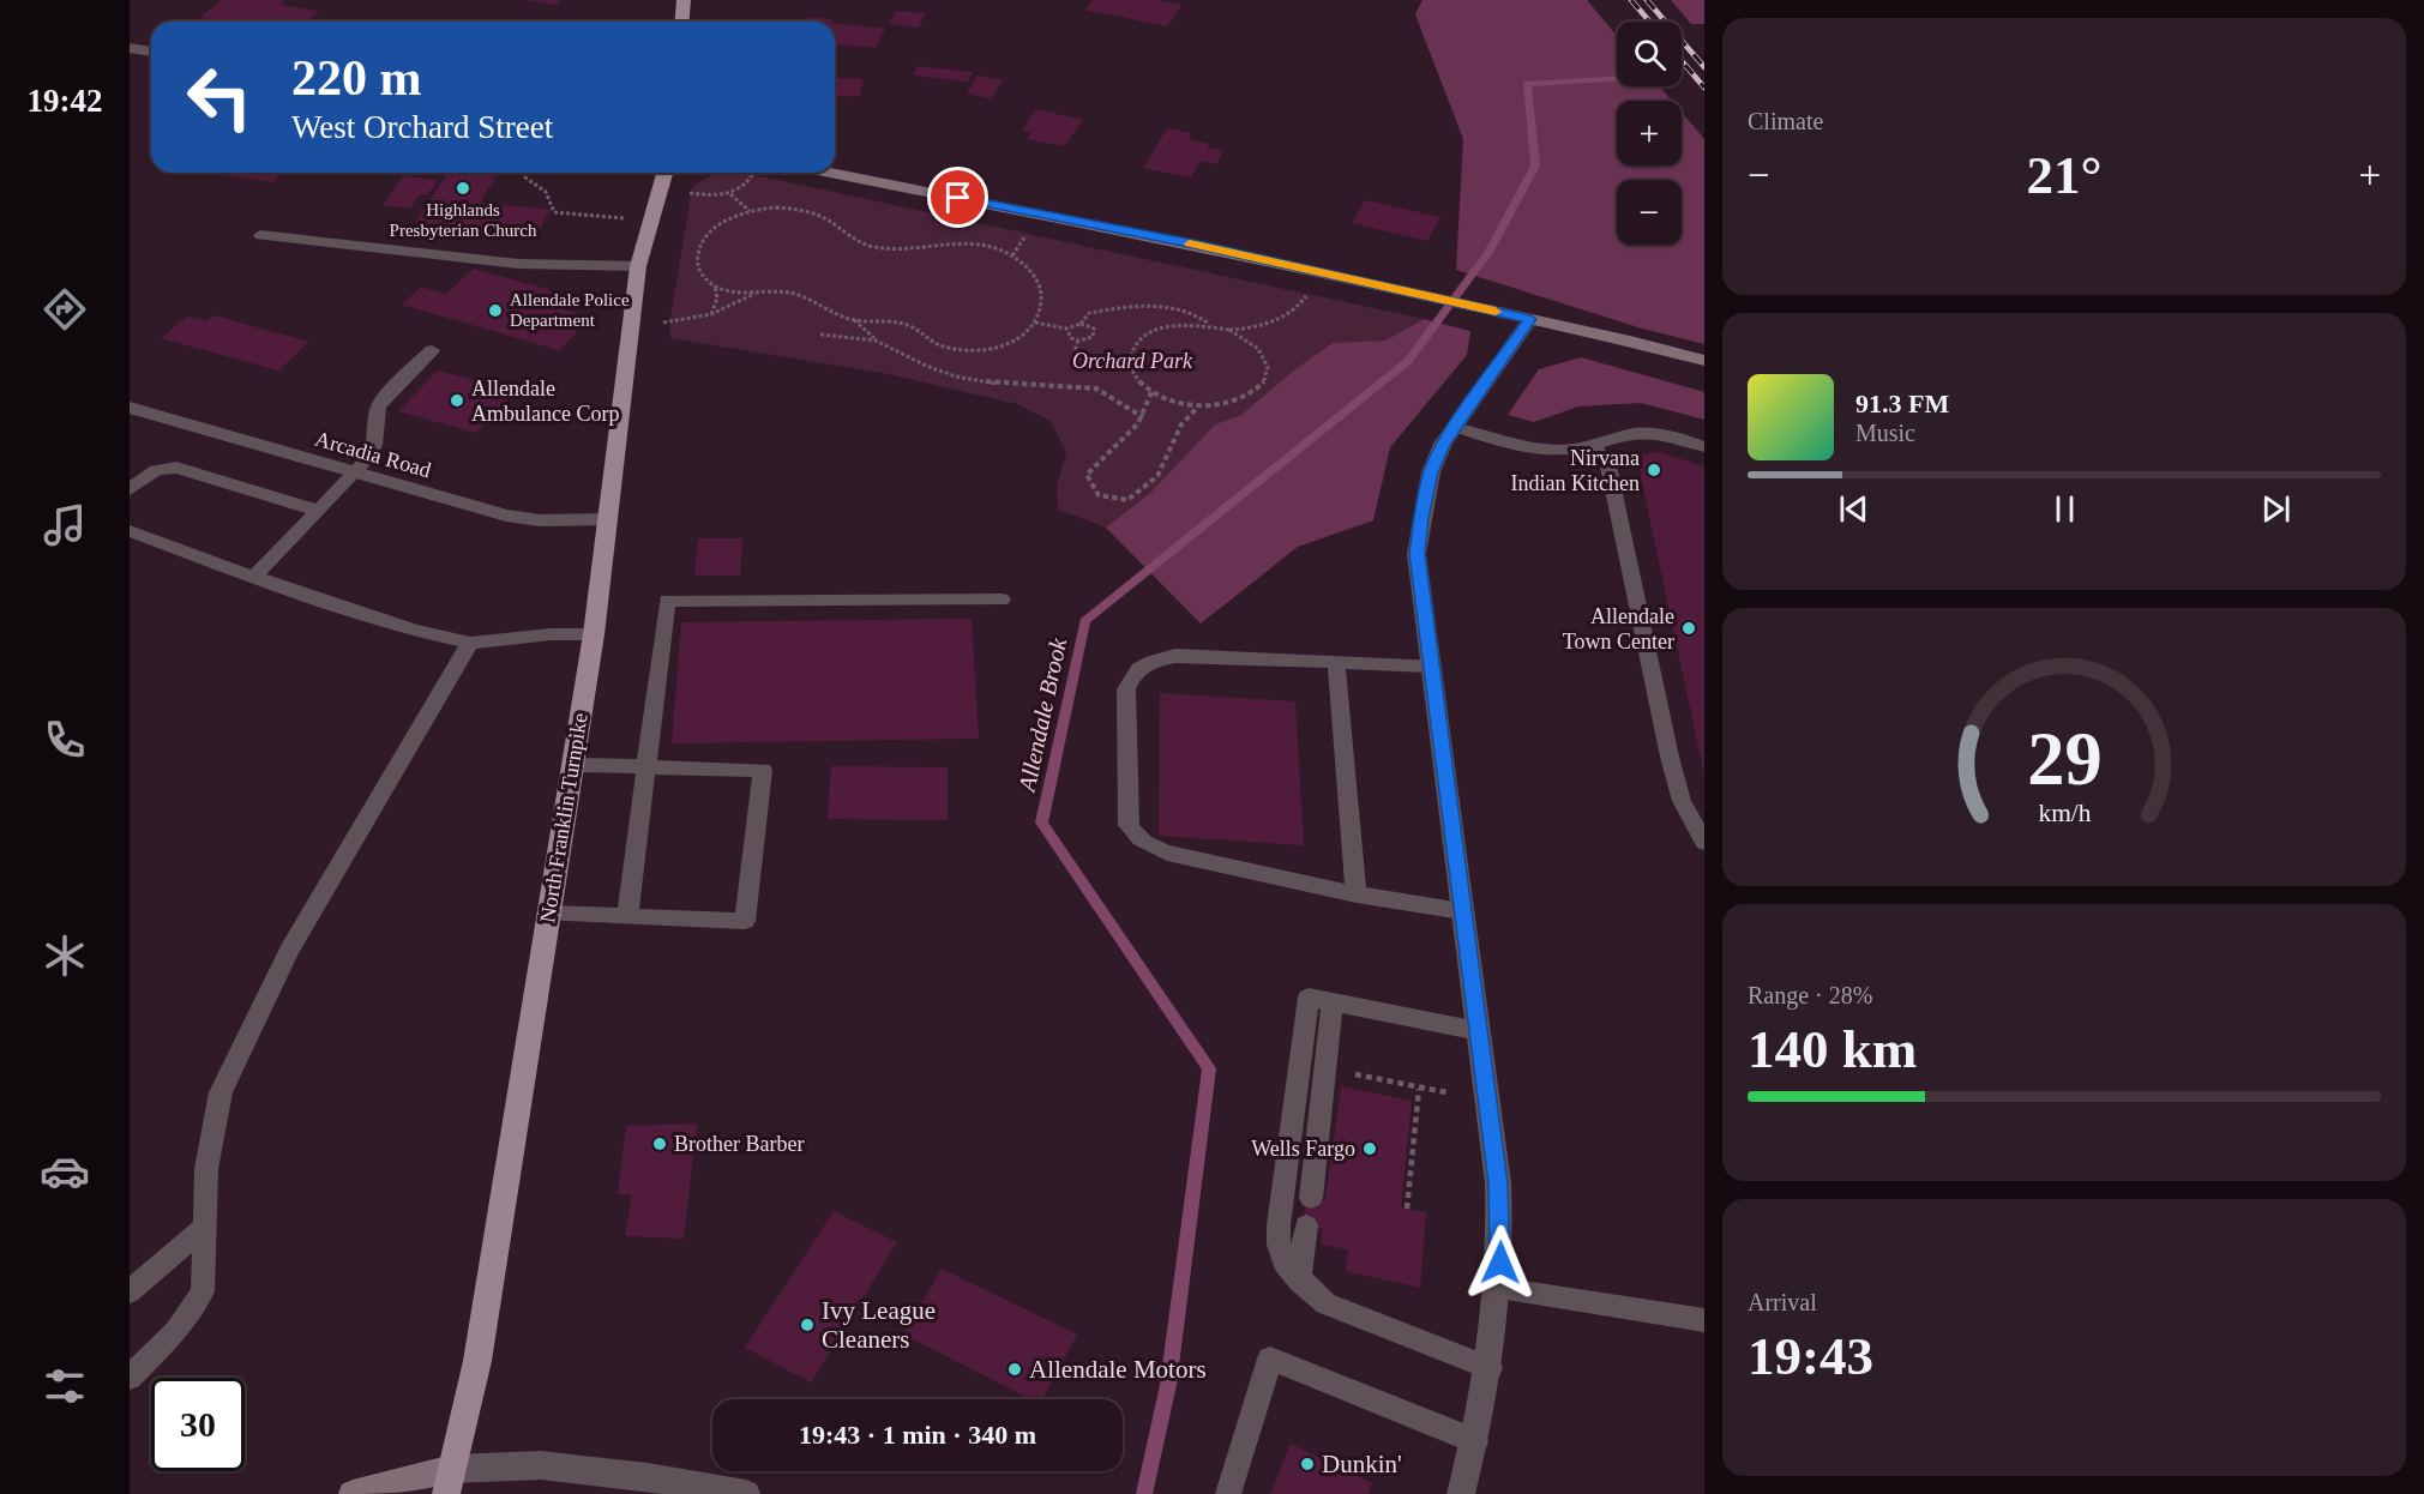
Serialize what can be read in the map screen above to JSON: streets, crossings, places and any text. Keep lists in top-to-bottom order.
{
  "streets": {
    "main road": ["North Franklin Turnpike"],
    "street": ["Arcadia Road"]
  },
  "crossings": [
    ["Arcadia Road", "North Franklin Turnpike"]
  ],
  "water": ["Allendale Brook"],
  "parks": ["Orchard Park"],
  "places": [
    "Highlands Presbyterian Church",
    "Allendale Police Department",
    "Allendale Ambulance Corp",
    "Nirvana Indian Kitchen",
    "Allendale Town Center",
    "Brother Barber",
    "Wells Fargo",
    "Ivy League Cleaners",
    "Allendale Motors",
    "Dunkin'"
  ],
  "page": {
    "tabs": "19:42",
    "tile": [
      "Climate",
      ["Range · 28%", "140 km"],
      ["Arrival", "19:43"]
    ],
    "map_buttons": ["+", "−"],
    "turn": ["220 m", "West Orchard Street"],
    "heat": ["−", "21°", "+"],
    "song": ["91.3 FM", "Music"],
    "limit": "30",
    "trip": "19:43 · 1 min · 340 m",
    "gauge": ["29", "km/h"]
  }
}
